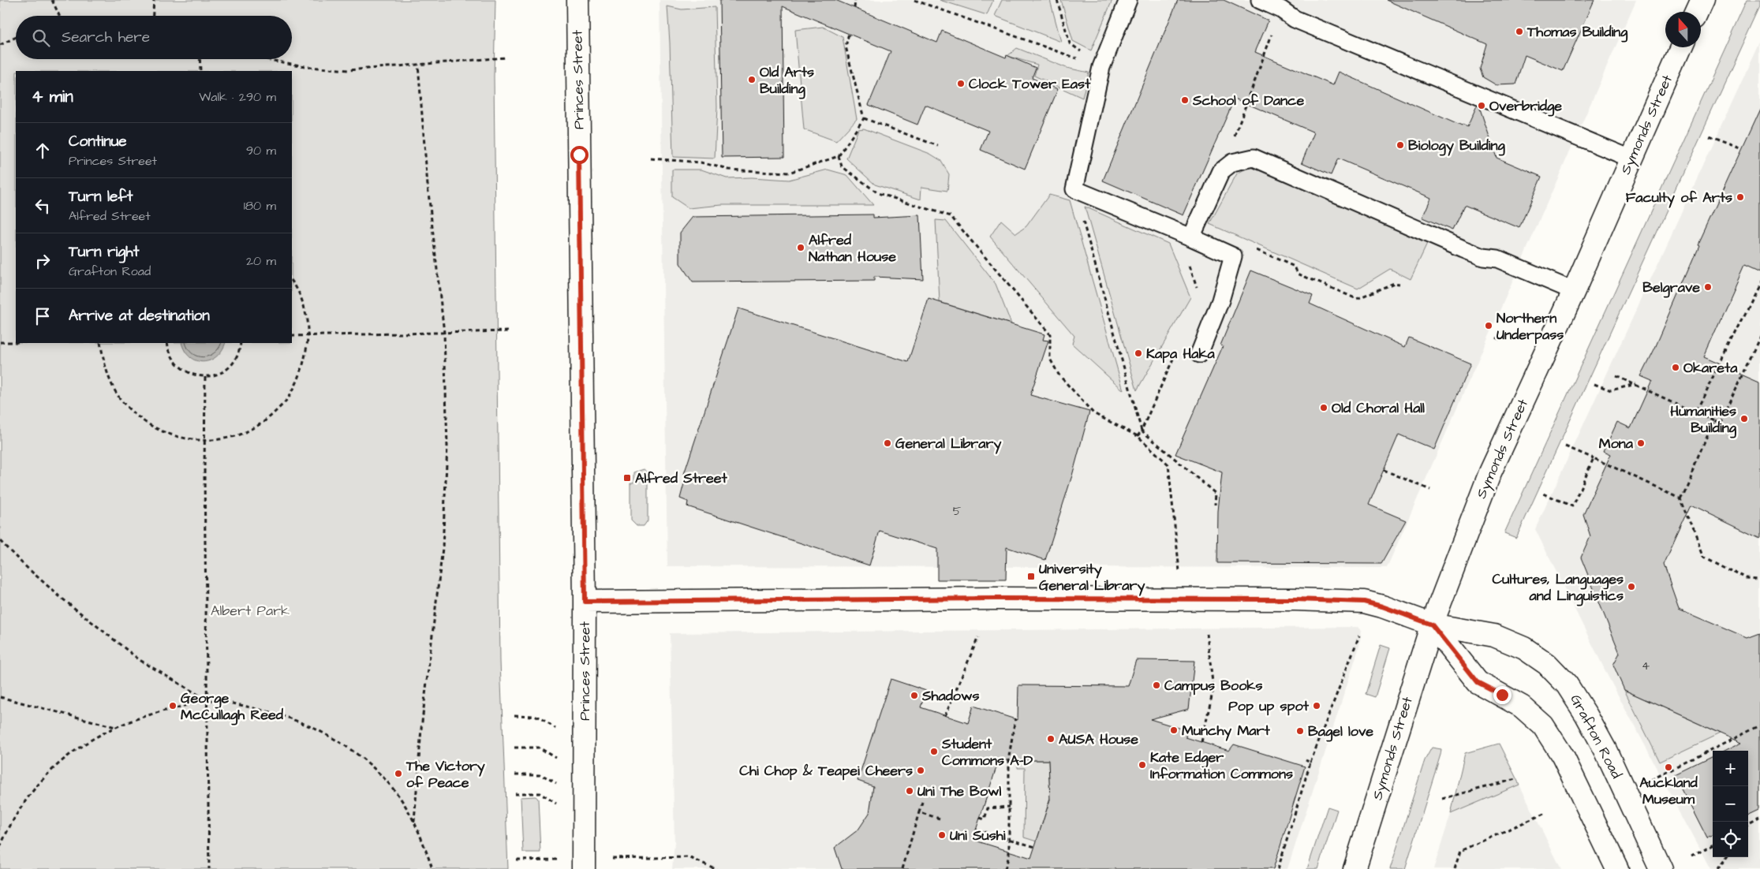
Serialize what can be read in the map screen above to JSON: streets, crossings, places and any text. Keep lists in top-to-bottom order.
{
  "streets": {
    "street": ["Princes Street", "Symonds Street", "Grafton Road"]
  },
  "crossings": [
    ["Symonds Street", "Grafton Road"]
  ],
  "parks": ["Albert Park"],
  "places": {
    "other": [
      "Thomas Building",
      "Old Arts Building",
      "Clock Tower East",
      "School of Dance",
      "Overbridge",
      "Biology Building",
      "Faculty of Arts",
      "Alfred Nathan House",
      "Belgrave",
      "Northern Underpass",
      "Kapa Haka",
      "Okareta",
      "Old Choral Hall",
      "Humanities Building",
      "General Library",
      "Mona",
      "Cultures, Languages and Linguistics",
      "Campus Books",
      "Shadows",
      "George McCullagh Reed",
      "Pop up spot",
      "Munchy Mart",
      "Bagel love",
      "AUSA House",
      "Student Commons A-D",
      "Kate Edger Information Commons",
      "Auckland Museum",
      "Chi Chop & Teapei Cheers",
      "The Victory of Peace",
      "Uni The Bowl",
      "Uni Sushi"
    ],
    "transit": ["Alfred Street", "University General Library"]
  },
  "house_numbers": ["5", "4"],
  "north": "top",
  "page": {
    "search": "Search here",
    "heading": ["4 min", "Walk · 290 m"],
    "list": [
      ["Continue", "Princes Street", "90 m"],
      ["Turn left", "Alfred Street", "180 m"],
      ["Turn right", "Grafton Road", "20 m"],
      "Arrive at destination"
    ],
    "map_buttons": ["+", "−"]
  }
}
